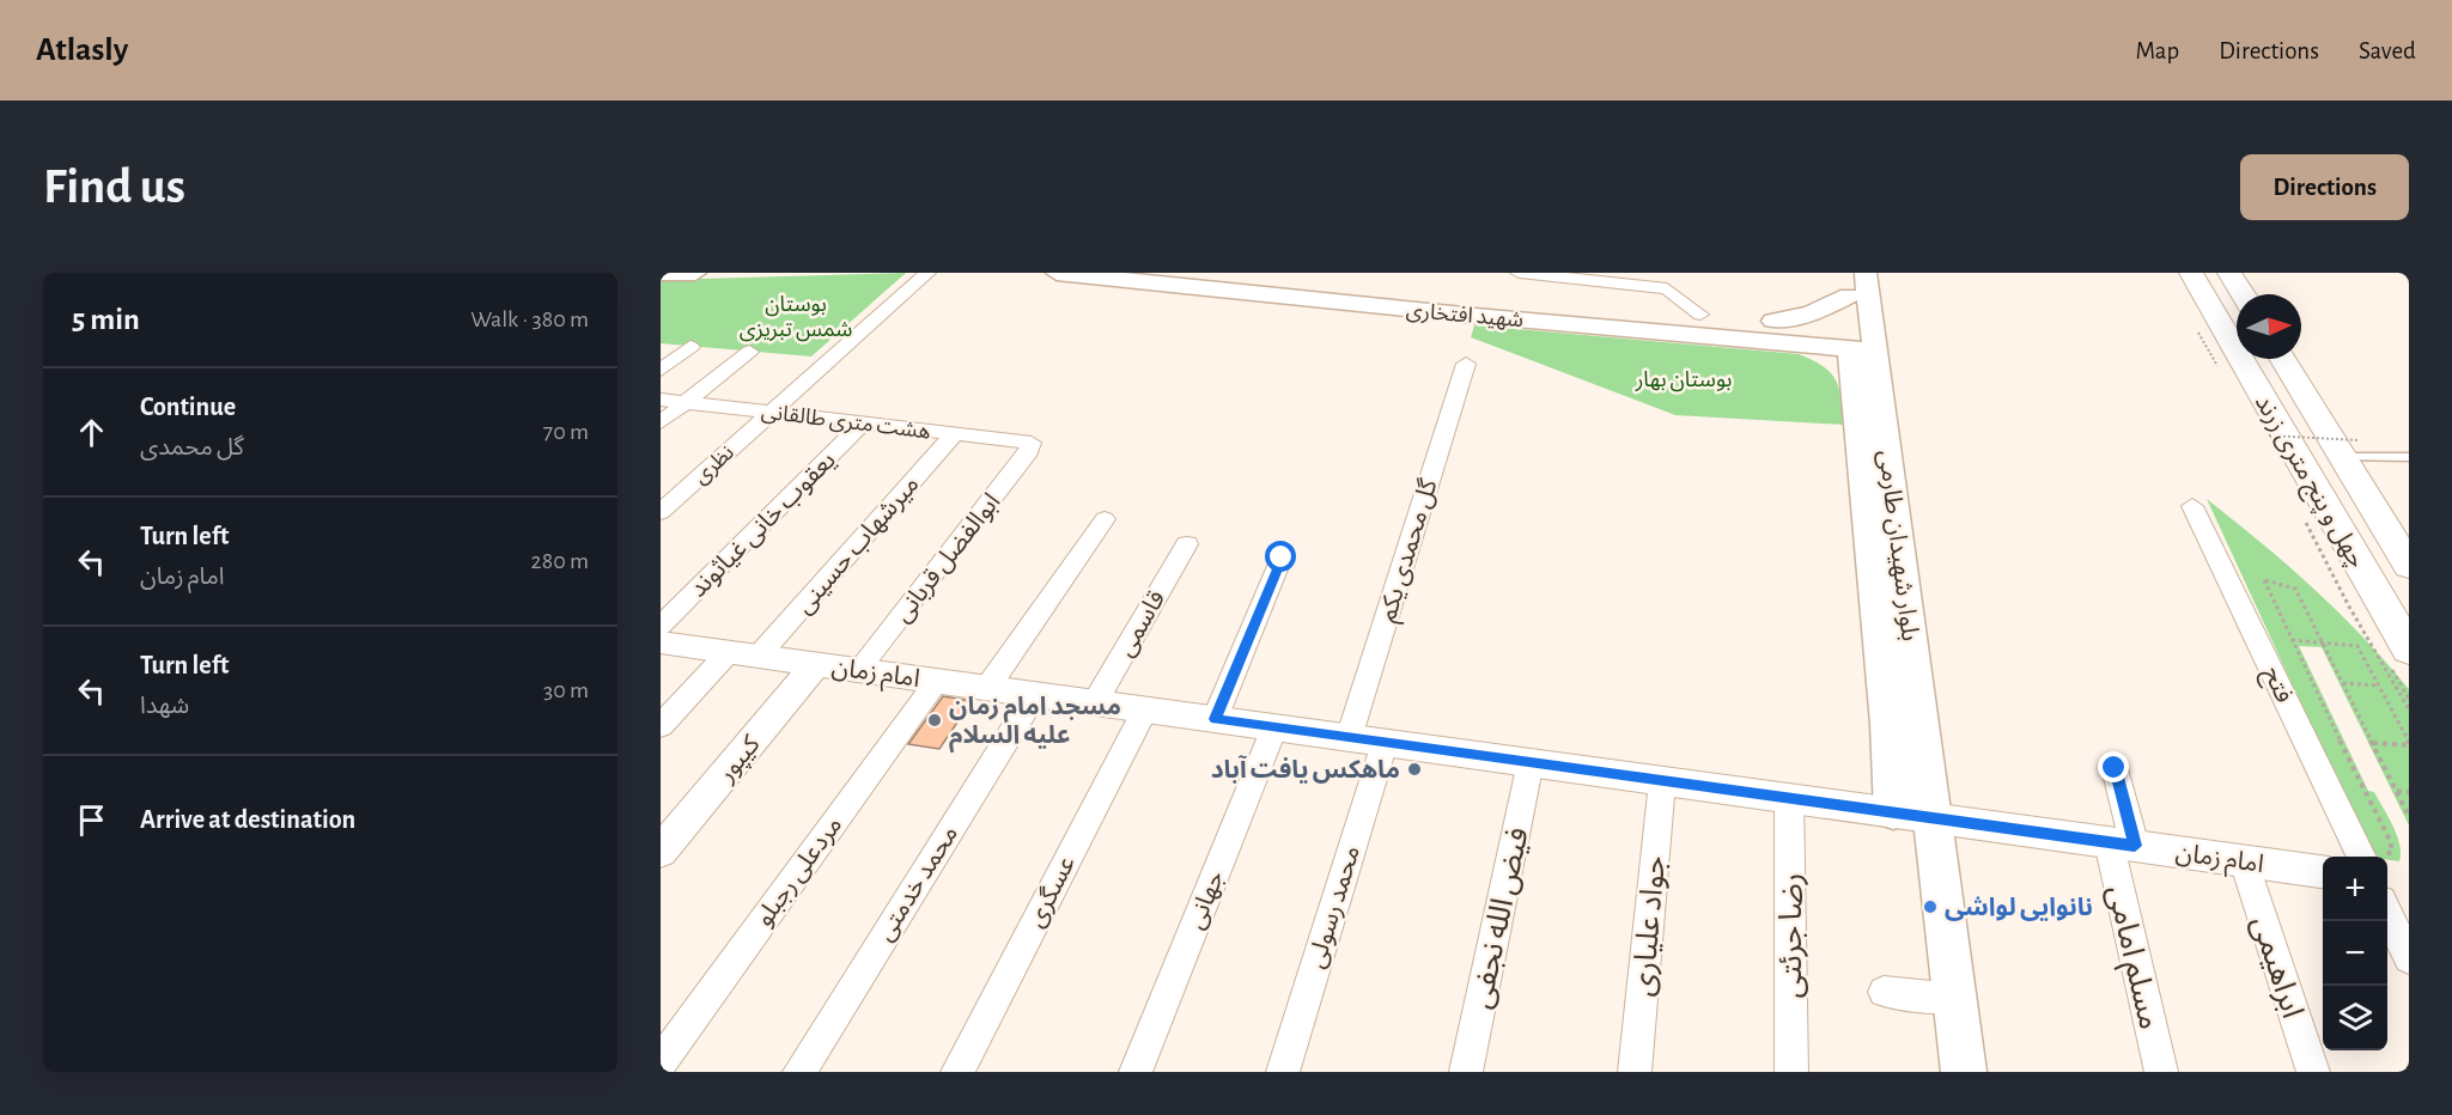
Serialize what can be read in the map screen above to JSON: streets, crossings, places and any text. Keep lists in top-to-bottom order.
{
  "streets": {
    "main road": ["شهید افتخاری", "چهل و پنج متری زرند", "بلوار شهیدان طارمی"],
    "street": [
      "هشت متری طالقانی",
      "نظری",
      "یعقوب خانی غیاثوند",
      "میرشهاب حسینی",
      "گل محمدی یکم",
      "ابوالفضل قربانی",
      "قاسمی",
      "امام زمان",
      "فتح",
      "کیپور",
      "مردعلی رجبلو",
      "محمد خدمتی",
      "عسگری",
      "جهانی",
      "محمد رسولی",
      "فیض الله نجفی",
      "جواد علیاری",
      "رضا جرئتی",
      "مسلم امامی",
      "ابراهیمی"
    ]
  },
  "crossings": [
    ["شهید افتخاری", "بلوار شهیدان طارمی"],
    ["هشت متری طالقانی", "نظری"],
    ["هشت متری طالقانی", "یعقوب خانی غیاثوند"],
    ["هشت متری طالقانی", "میرشهاب حسینی"],
    ["هشت متری طالقانی", "ابوالفضل قربانی"],
    ["میرشهاب حسینی", "امام زمان"],
    ["بلوار شهیدان طارمی", "امام زمان"],
    ["گل محمدی یکم", "امام زمان"],
    ["ابوالفضل قربانی", "امام زمان"],
    ["قاسمی", "امام زمان"],
    ["امام زمان", "کیپور"],
    ["امام زمان", "مردعلی رجبلو"],
    ["امام زمان", "محمد خدمتی"],
    ["امام زمان", "عسگری"],
    ["امام زمان", "جهانی"],
    ["امام زمان", "محمد رسولی"],
    ["امام زمان", "فیض الله نجفی"],
    ["امام زمان", "جواد علیاری"],
    ["امام زمان", "رضا جرئتی"],
    ["امام زمان", "مسلم امامی"],
    ["امام زمان", "ابراهیمی"]
  ],
  "parks": ["بوستان شمس تبریزی", "بوستان بهار"],
  "places": ["مسجد امام زمان علیه السلام", "ماهکس یافت آباد", "نانوایی لواشی"],
  "north": "right",
  "page": {
    "header": "Atlasly",
    "nav": ["Map", "Directions", "Saved"],
    "buttons": "Directions",
    "title": "Find us",
    "heading": ["5 min", "Walk · 380 m"],
    "list": [
      ["Continue", "گل محمدی", "70 m"],
      ["Turn left", "امام زمان", "280 m"],
      ["Turn left", "شهدا", "30 m"],
      "Arrive at destination"
    ],
    "map_buttons": ["+", "−"]
  }
}
